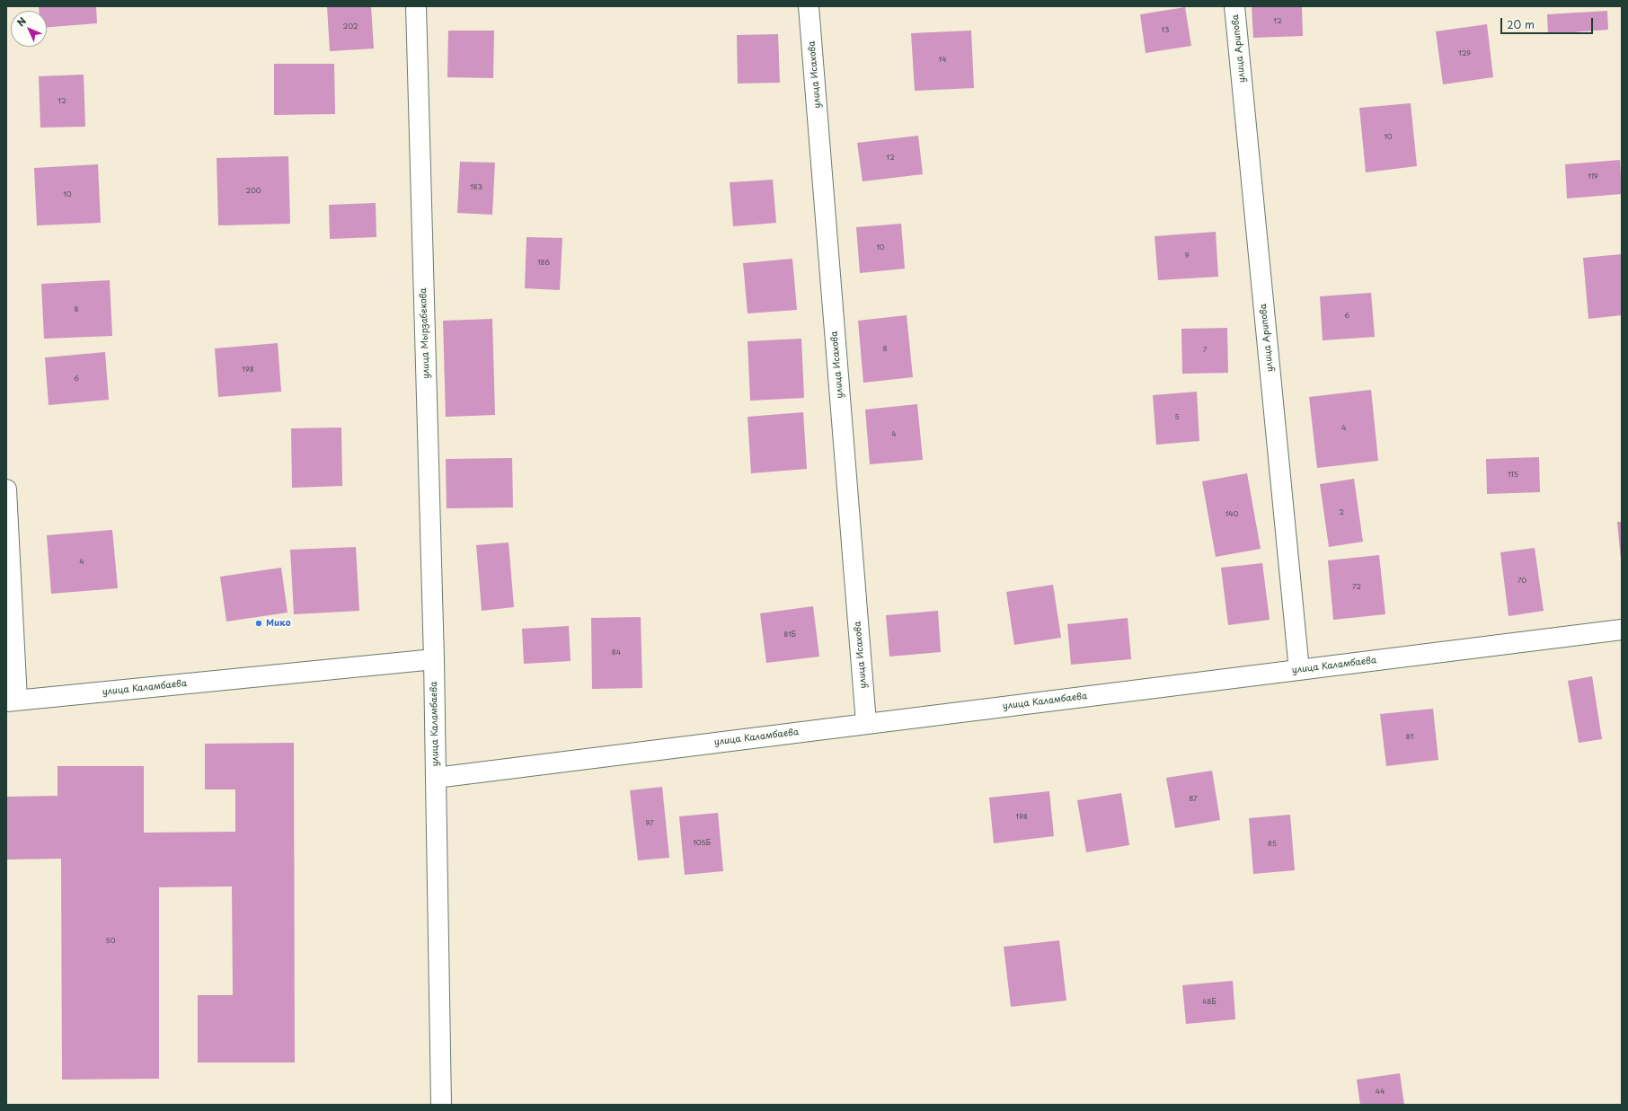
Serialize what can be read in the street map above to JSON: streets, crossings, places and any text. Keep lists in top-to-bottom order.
{
  "streets": {
    "street": [
      "улица Арипова",
      "улица Исахова",
      "улица Мырзабекова",
      "улица Каламбаева"
    ]
  },
  "crossings": [
    ["улица Арипова", "улица Каламбаева"],
    ["улица Исахова", "улица Каламбаева"],
    ["улица Мырзабекова", "улица Каламбаева"]
  ],
  "places": ["Мико"],
  "house_numbers": [
    "12",
    "202",
    "13",
    "129",
    "14",
    "12",
    "10",
    "12",
    "119",
    "183",
    "200",
    "10",
    "10",
    "9",
    "186",
    "8",
    "6",
    "8",
    "7",
    "198",
    "6",
    "5",
    "4",
    "4",
    "115",
    "2",
    "140",
    "4",
    "70",
    "72",
    "81Б",
    "84",
    "81",
    "87",
    "198",
    "97",
    "105Б",
    "85",
    "50",
    "48Б",
    "44"
  ],
  "scale_bar": "20 m",
  "north": "top left"
}
